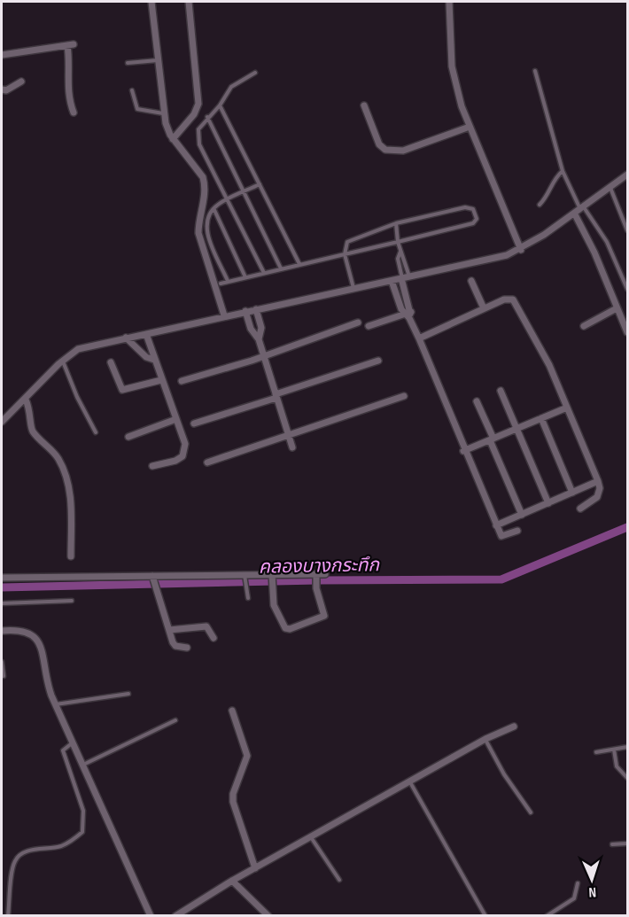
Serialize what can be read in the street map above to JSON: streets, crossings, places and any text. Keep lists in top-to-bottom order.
{
  "water": ["คลองบางกระทึก"],
  "north": "bottom"
}
